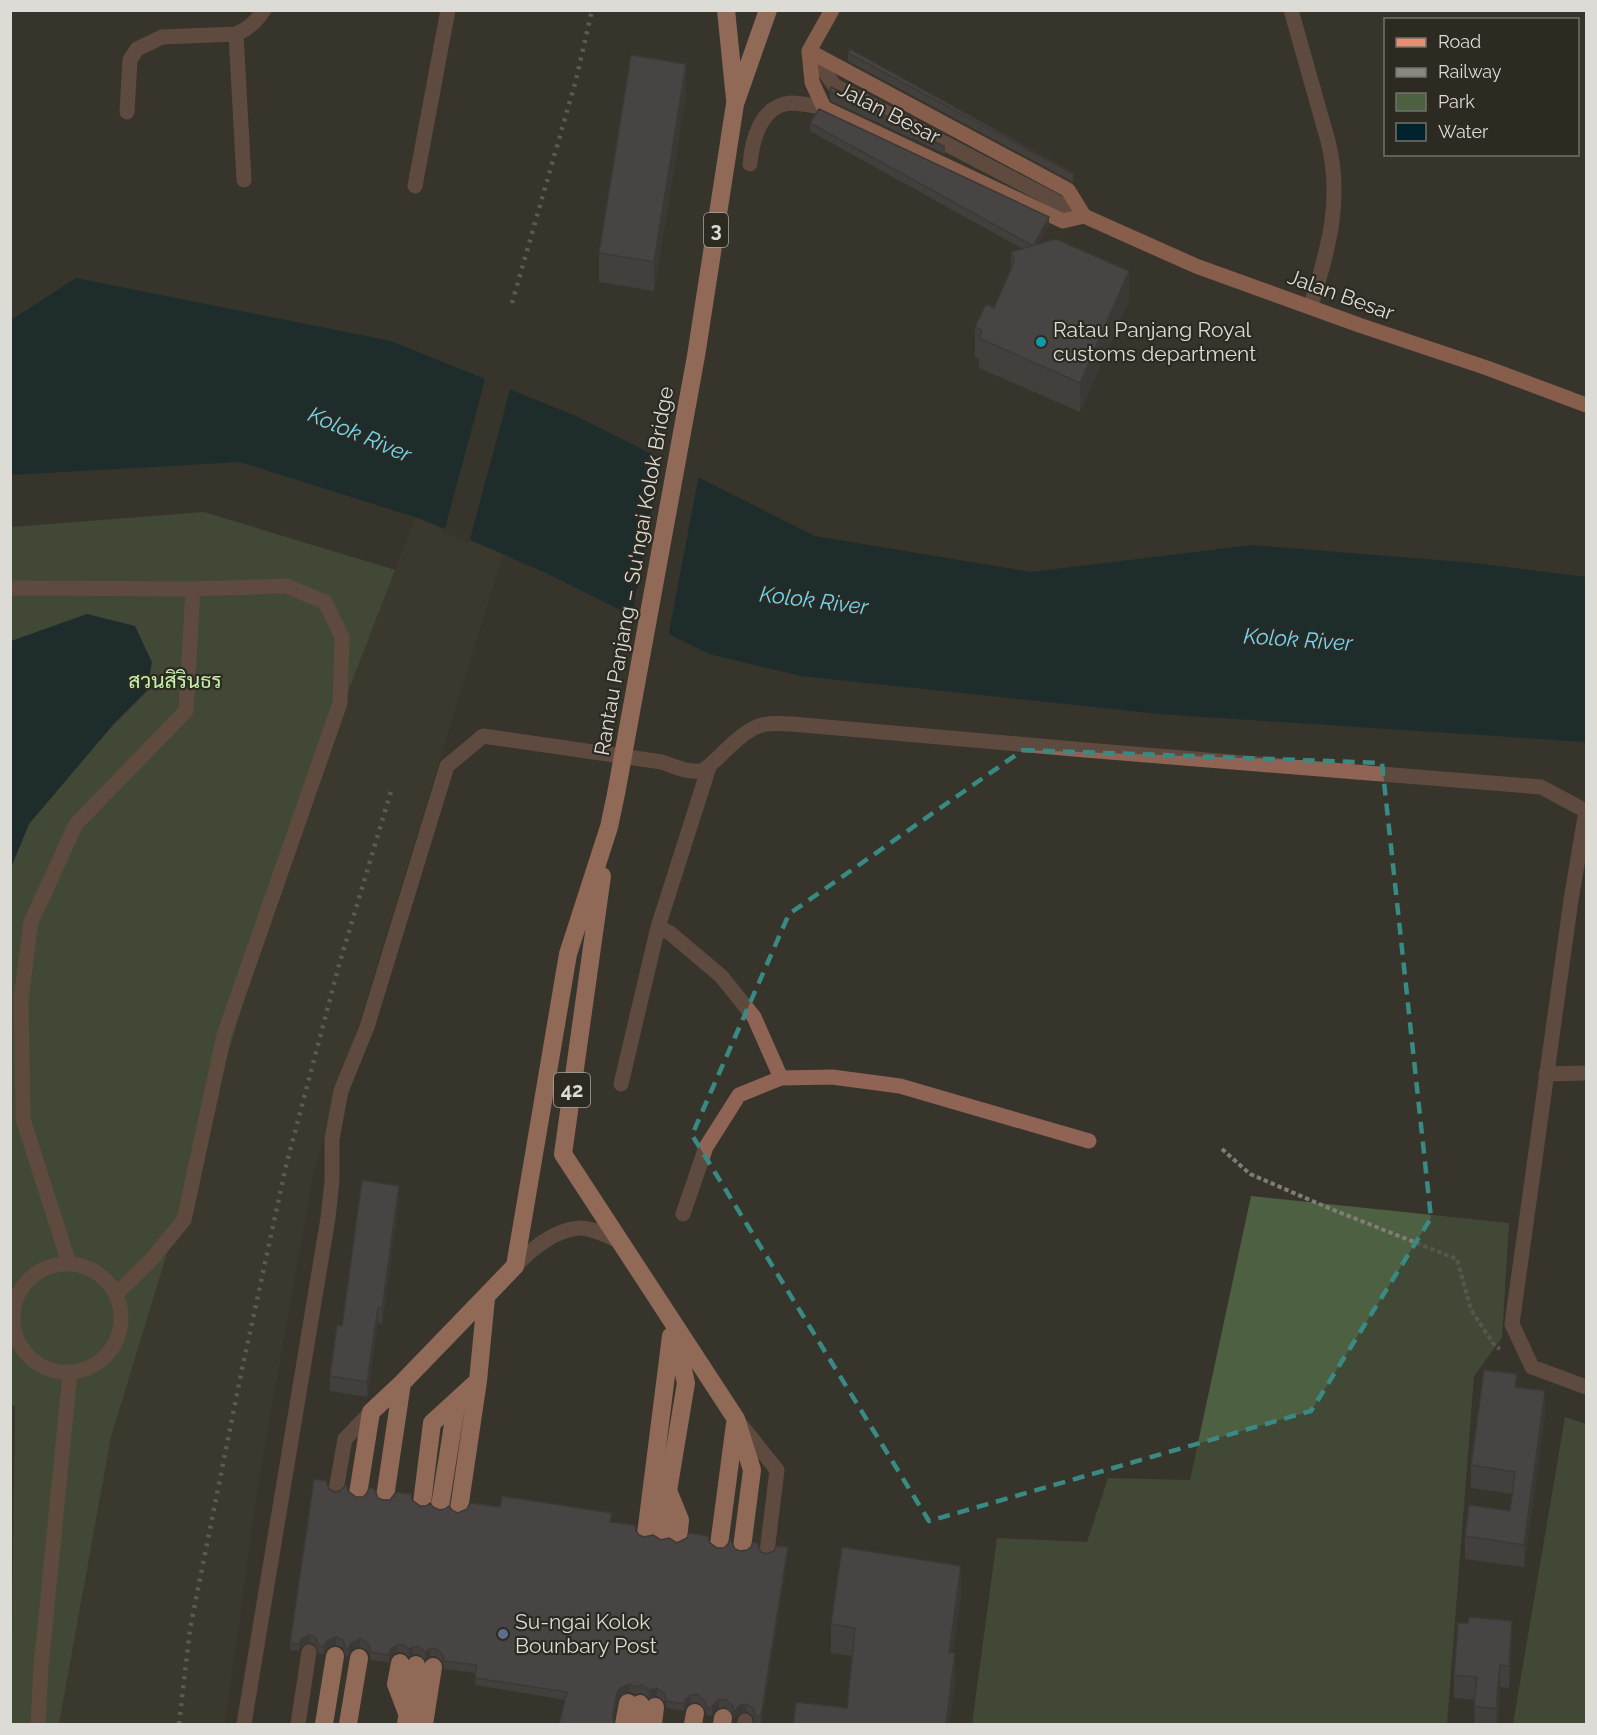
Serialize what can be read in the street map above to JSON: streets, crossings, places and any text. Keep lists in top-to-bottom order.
{
  "streets": {
    "highway": ["3", "Rantau Panjang – Su'ngai Kolok Bridge", "42"],
    "main road": ["Jalan Besar"]
  },
  "crossings": [
    ["3", "Rantau Panjang – Su'ngai Kolok Bridge"],
    ["Rantau Panjang – Su'ngai Kolok Bridge", "42"]
  ],
  "water": ["Kolok River"],
  "parks": ["สวนสิรินธร"],
  "places": ["Ratau Panjang Royal customs department", "Su-ngai Kolok Bounbary Post"],
  "legend": [
    "Road",
    "Railway",
    "Park",
    "Water"
  ]
}
